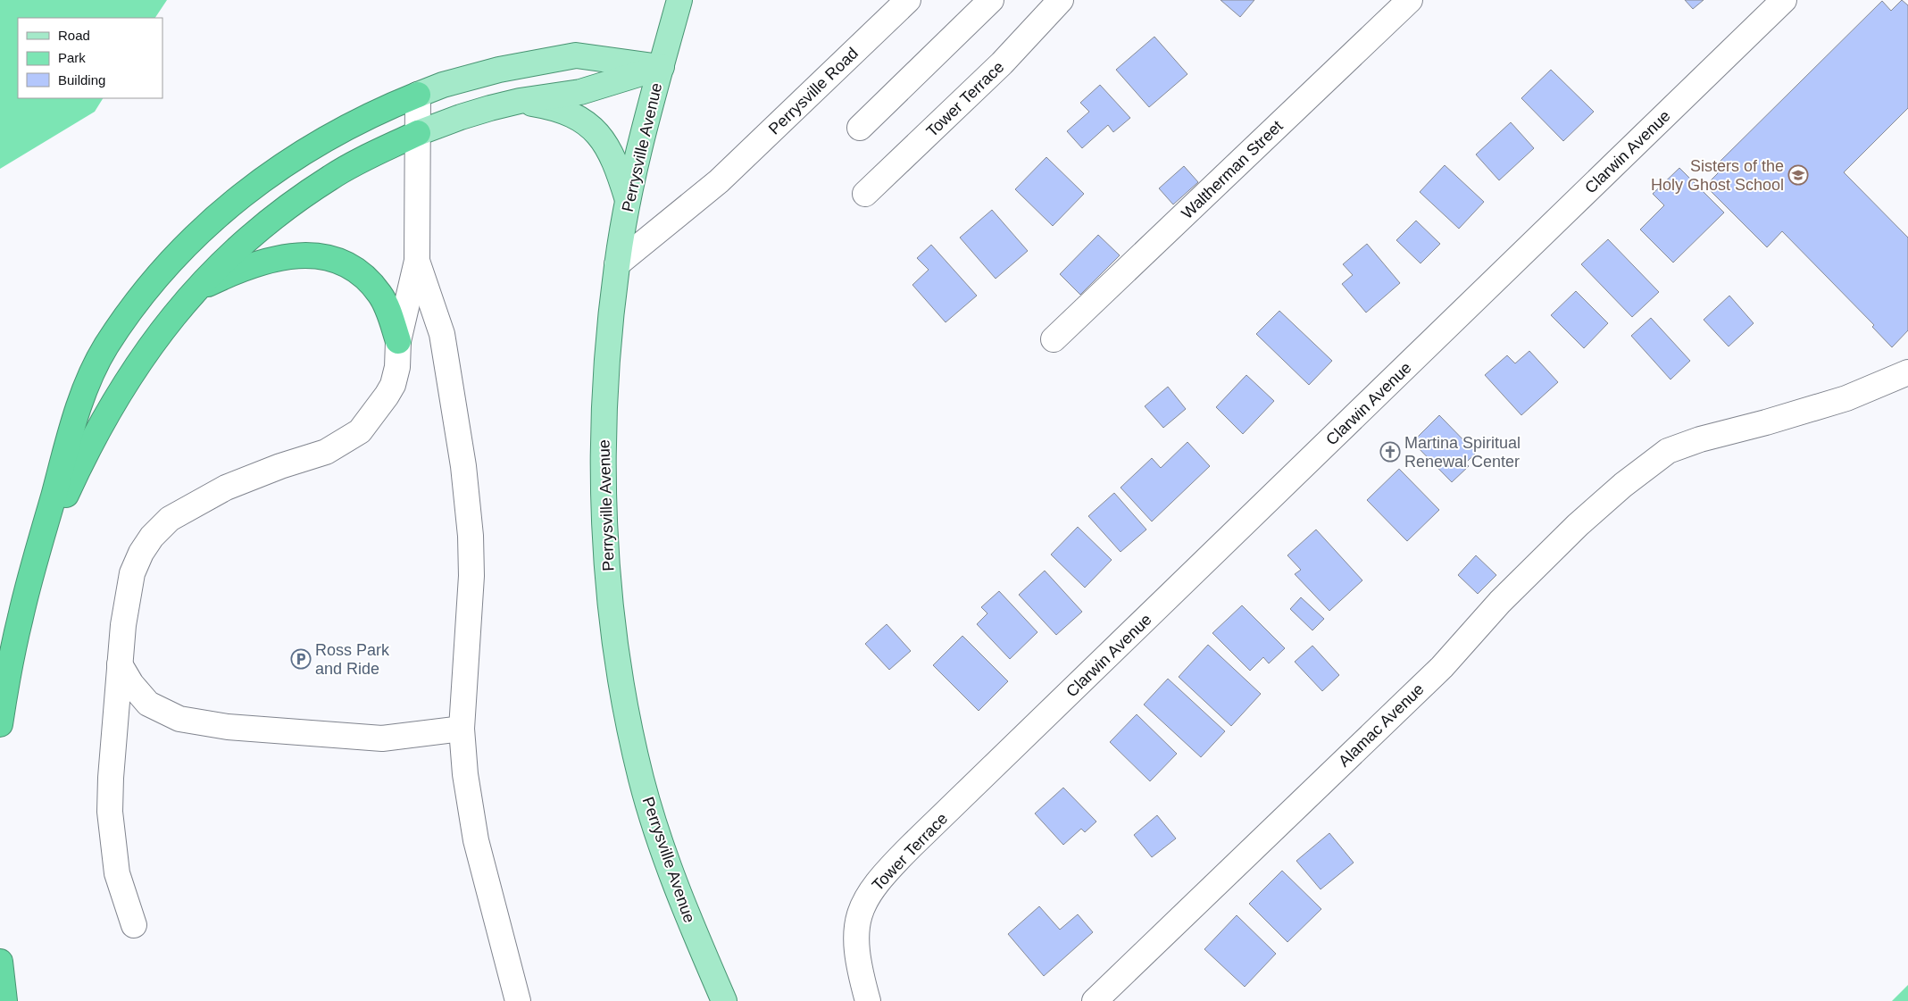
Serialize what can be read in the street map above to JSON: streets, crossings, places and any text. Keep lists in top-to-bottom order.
{
  "streets": {
    "main road": ["Perrysville Avenue"],
    "street": [
      "Perrysville Road",
      "Tower Terrace",
      "Clarwin Avenue",
      "Waltherman Street",
      "Alamac Avenue"
    ]
  },
  "crossings": [
    ["Perrysville Road", "Perrysville Avenue"],
    ["Tower Terrace", "Clarwin Avenue"]
  ],
  "places": {
    "school or university": ["Sisters of the Holy Ghost School"],
    "church": ["Martina Spiritual Renewal Center"],
    "parking": ["Ross Park and Ride"]
  },
  "legend": ["Road", "Park", "Building"]
}
